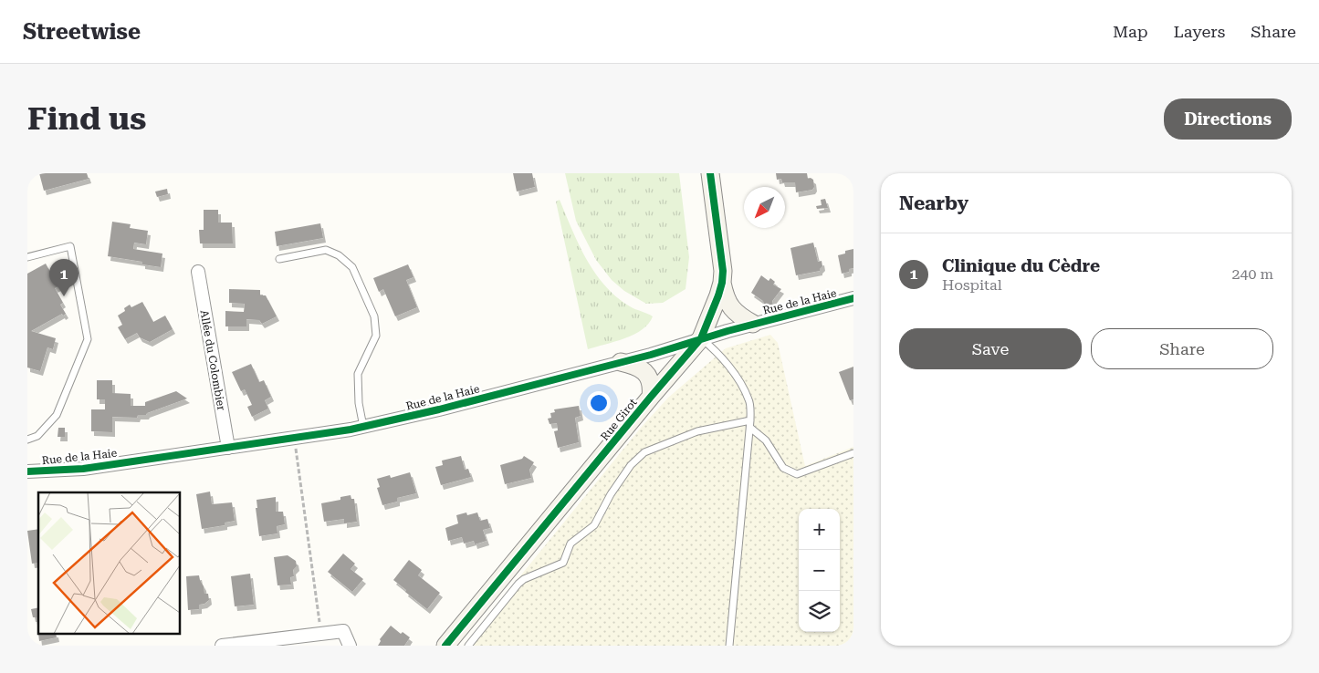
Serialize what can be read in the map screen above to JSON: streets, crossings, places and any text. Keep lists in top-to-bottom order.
{
  "streets": {
    "street": ["Rue de la Haie", "Allée du Colombier", "Rue Girot"]
  },
  "crossings": [
    ["Rue de la Haie", "Allée du Colombier"],
    ["Rue de la Haie", "Rue Girot"]
  ],
  "north": "bottom left",
  "page": {
    "header": "Streetwise",
    "nav": ["Map", "Layers", "Share"],
    "buttons": [
      "Directions",
      ["Save", "Share"]
    ],
    "title": "Find us",
    "heading": "Nearby",
    "list": [
      {
        "mark": "1",
        "name": "Clinique du Cèdre",
        "note": "Hospital",
        "value": "240 m"
      }
    ],
    "pins": "1",
    "map_buttons": ["+", "−"]
  }
}
